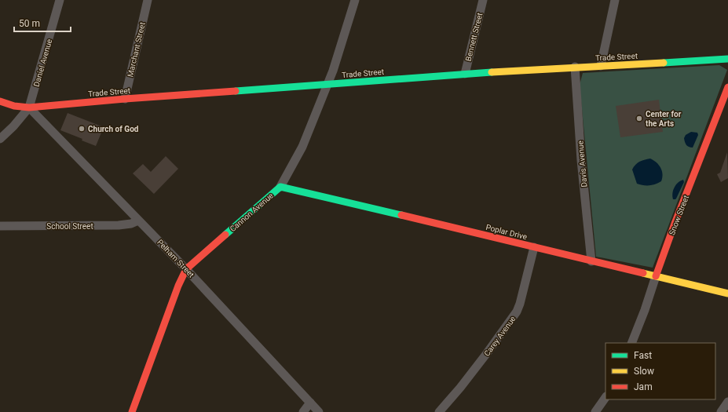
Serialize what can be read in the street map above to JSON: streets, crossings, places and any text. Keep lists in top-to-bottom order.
{
  "streets": {
    "street": [
      "Bennett Street",
      "Marchant Street",
      "Trade Street",
      "Daniel Avenue",
      "Davis Avenue",
      "Cannon Avenue",
      "Snow Street",
      "School Street",
      "Poplar Drive",
      "Pelham Street",
      "Carey Avenue"
    ]
  },
  "crossings": [
    ["Bennett Street", "Trade Street"],
    ["Marchant Street", "Trade Street"],
    ["Trade Street", "Daniel Avenue"],
    ["Trade Street", "Davis Avenue"],
    ["Trade Street", "Cannon Avenue"],
    ["Trade Street", "Pelham Street"],
    ["Daniel Avenue", "Pelham Street"],
    ["Davis Avenue", "Poplar Drive"],
    ["Cannon Avenue", "Poplar Drive"],
    ["Cannon Avenue", "Pelham Street"],
    ["Snow Street", "Poplar Drive"],
    ["School Street", "Pelham Street"],
    ["Poplar Drive", "Carey Avenue"]
  ],
  "places": ["Center for the Arts", "Church of God"],
  "legend": ["Fast", "Slow", "Jam"],
  "scale_bar": "50 m"
}
